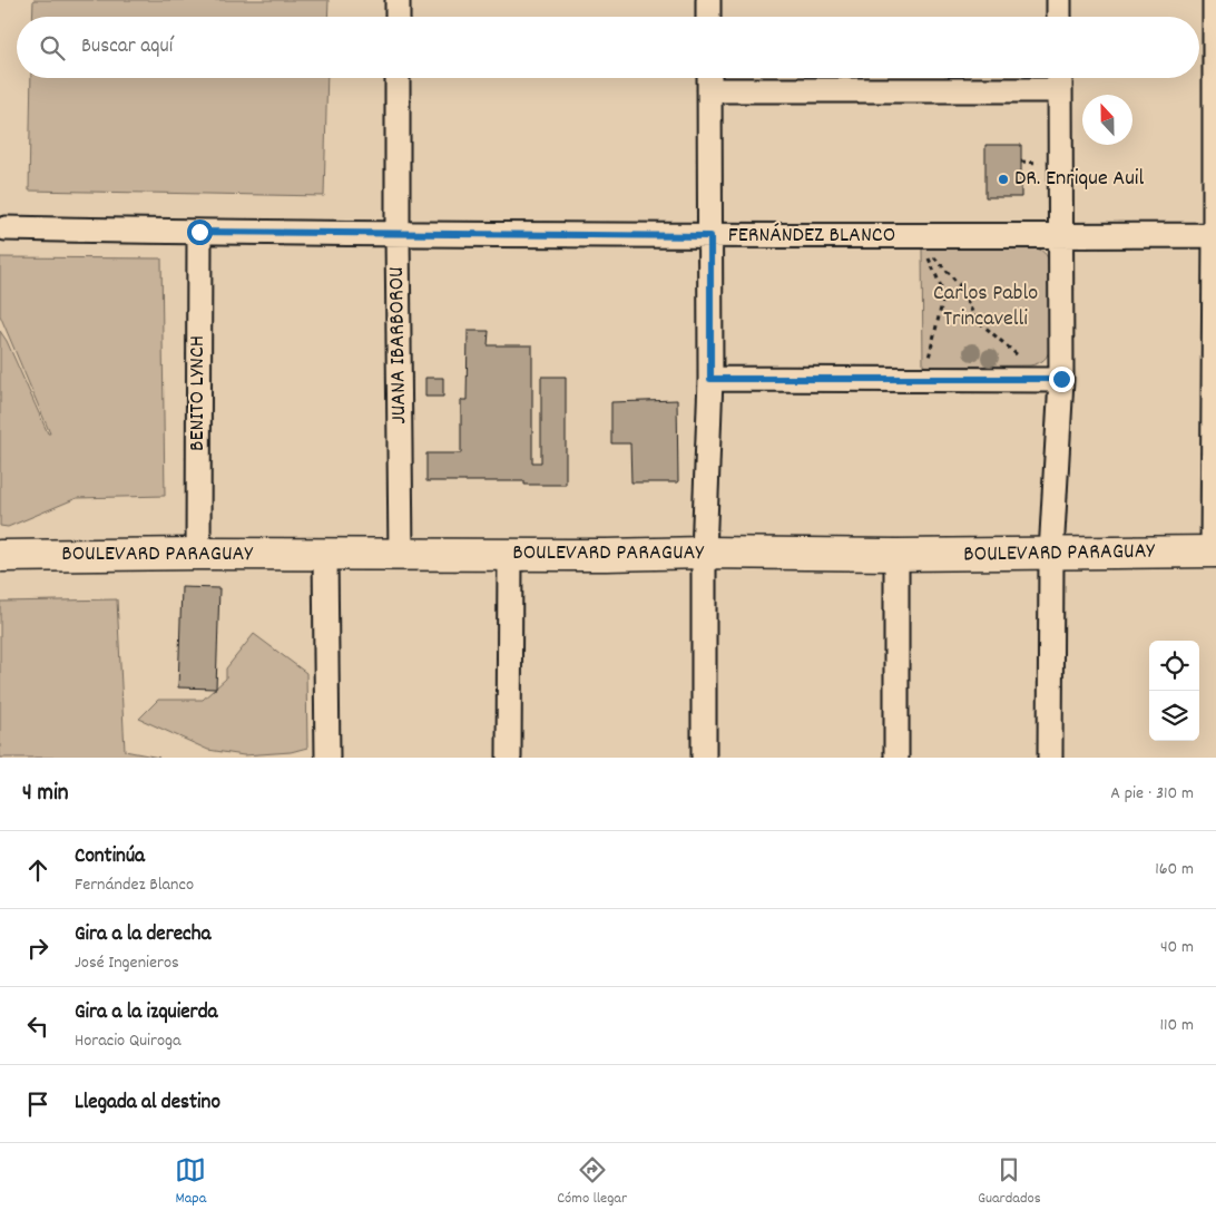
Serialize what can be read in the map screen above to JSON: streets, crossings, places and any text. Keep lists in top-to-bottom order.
{
  "streets": {
    "street": [
      "FERNÁNDEZ BLANCO",
      "JUANA IBARBOROU",
      "BENITO LYNCH",
      "BOULEVARD PARAGUAY"
    ]
  },
  "crossings": [
    ["FERNÁNDEZ BLANCO", "JUANA IBARBOROU"],
    ["FERNÁNDEZ BLANCO", "BENITO LYNCH"],
    ["JUANA IBARBOROU", "BOULEVARD PARAGUAY"],
    ["BENITO LYNCH", "BOULEVARD PARAGUAY"]
  ],
  "parks": ["Carlos Pablo Trincavelli"],
  "places": ["DR. Enrique Auil"],
  "north": "top",
  "page": {
    "search": "Buscar aquí",
    "heading": ["4 min", "A pie · 310 m"],
    "list": [
      ["Continúa", "Fernández Blanco", "160 m"],
      ["Gira a la derecha", "José Ingenieros", "40 m"],
      ["Gira a la izquierda", "Horacio Quiroga", "110 m"],
      "Llegada al destino"
    ],
    "nav": ["Mapa", "Cómo llegar", "Guardados"]
  }
}
